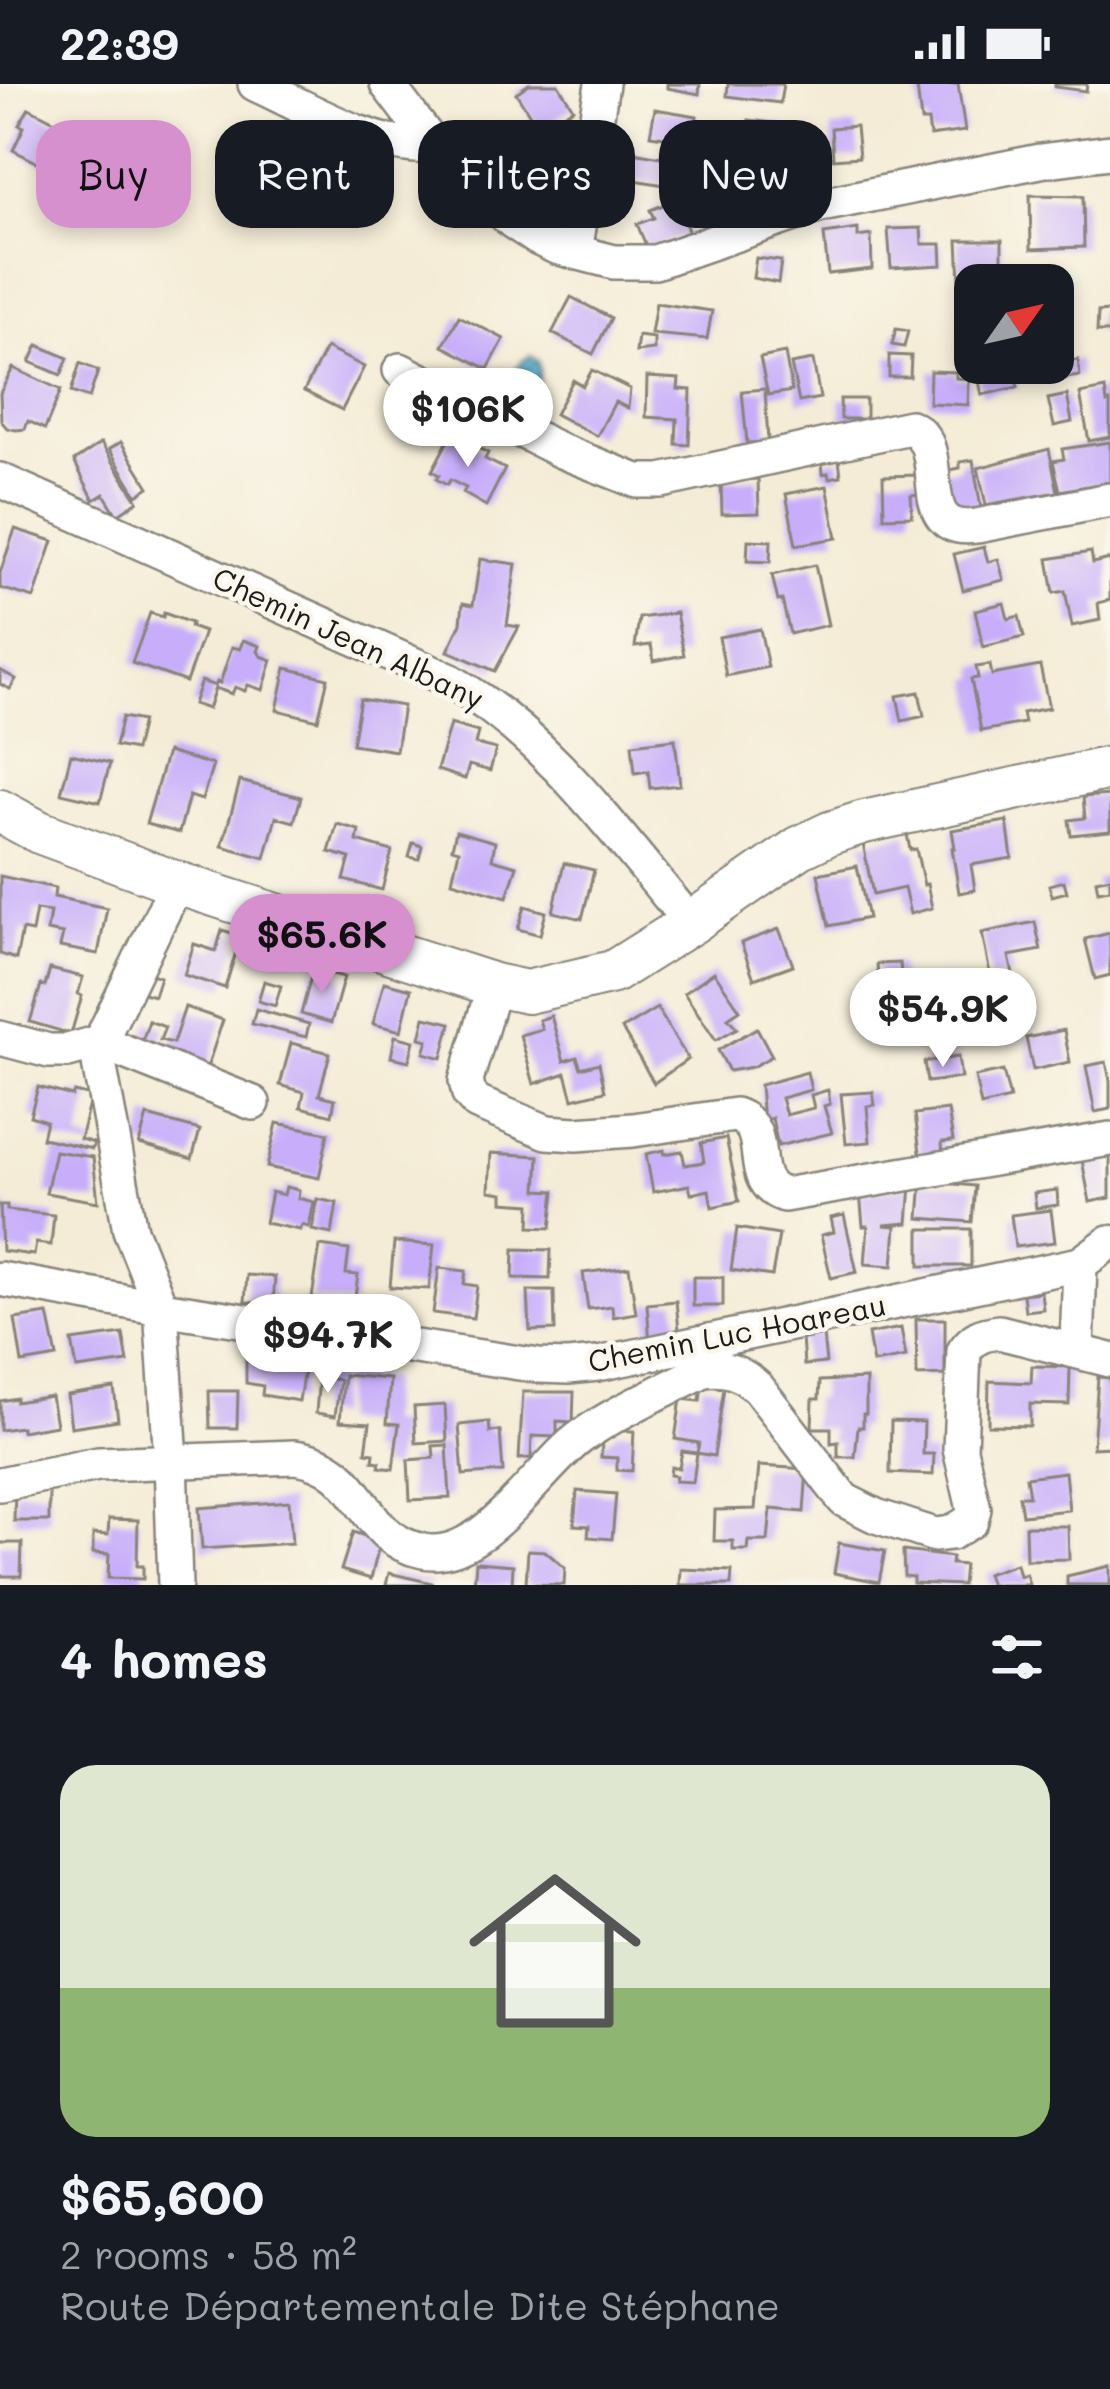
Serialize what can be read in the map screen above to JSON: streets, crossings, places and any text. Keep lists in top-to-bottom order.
{
  "streets": {
    "street": ["Chemin Jean Albany", "Chemin Luc Hoareau"]
  },
  "north": "top right",
  "page": {
    "status": "22:39",
    "chip": [
      "Buy",
      "Rent",
      "Filters",
      "New"
    ],
    "price": [
      "$106K",
      "$65.6K",
      "$54.9K",
      "$94.7K"
    ],
    "heading": "4 homes",
    "list": [
      {
        "name": "$65,600",
        "note": "2 rooms · 58 m² · Route Départementale Dite Stéphane"
      }
    ]
  }
}
